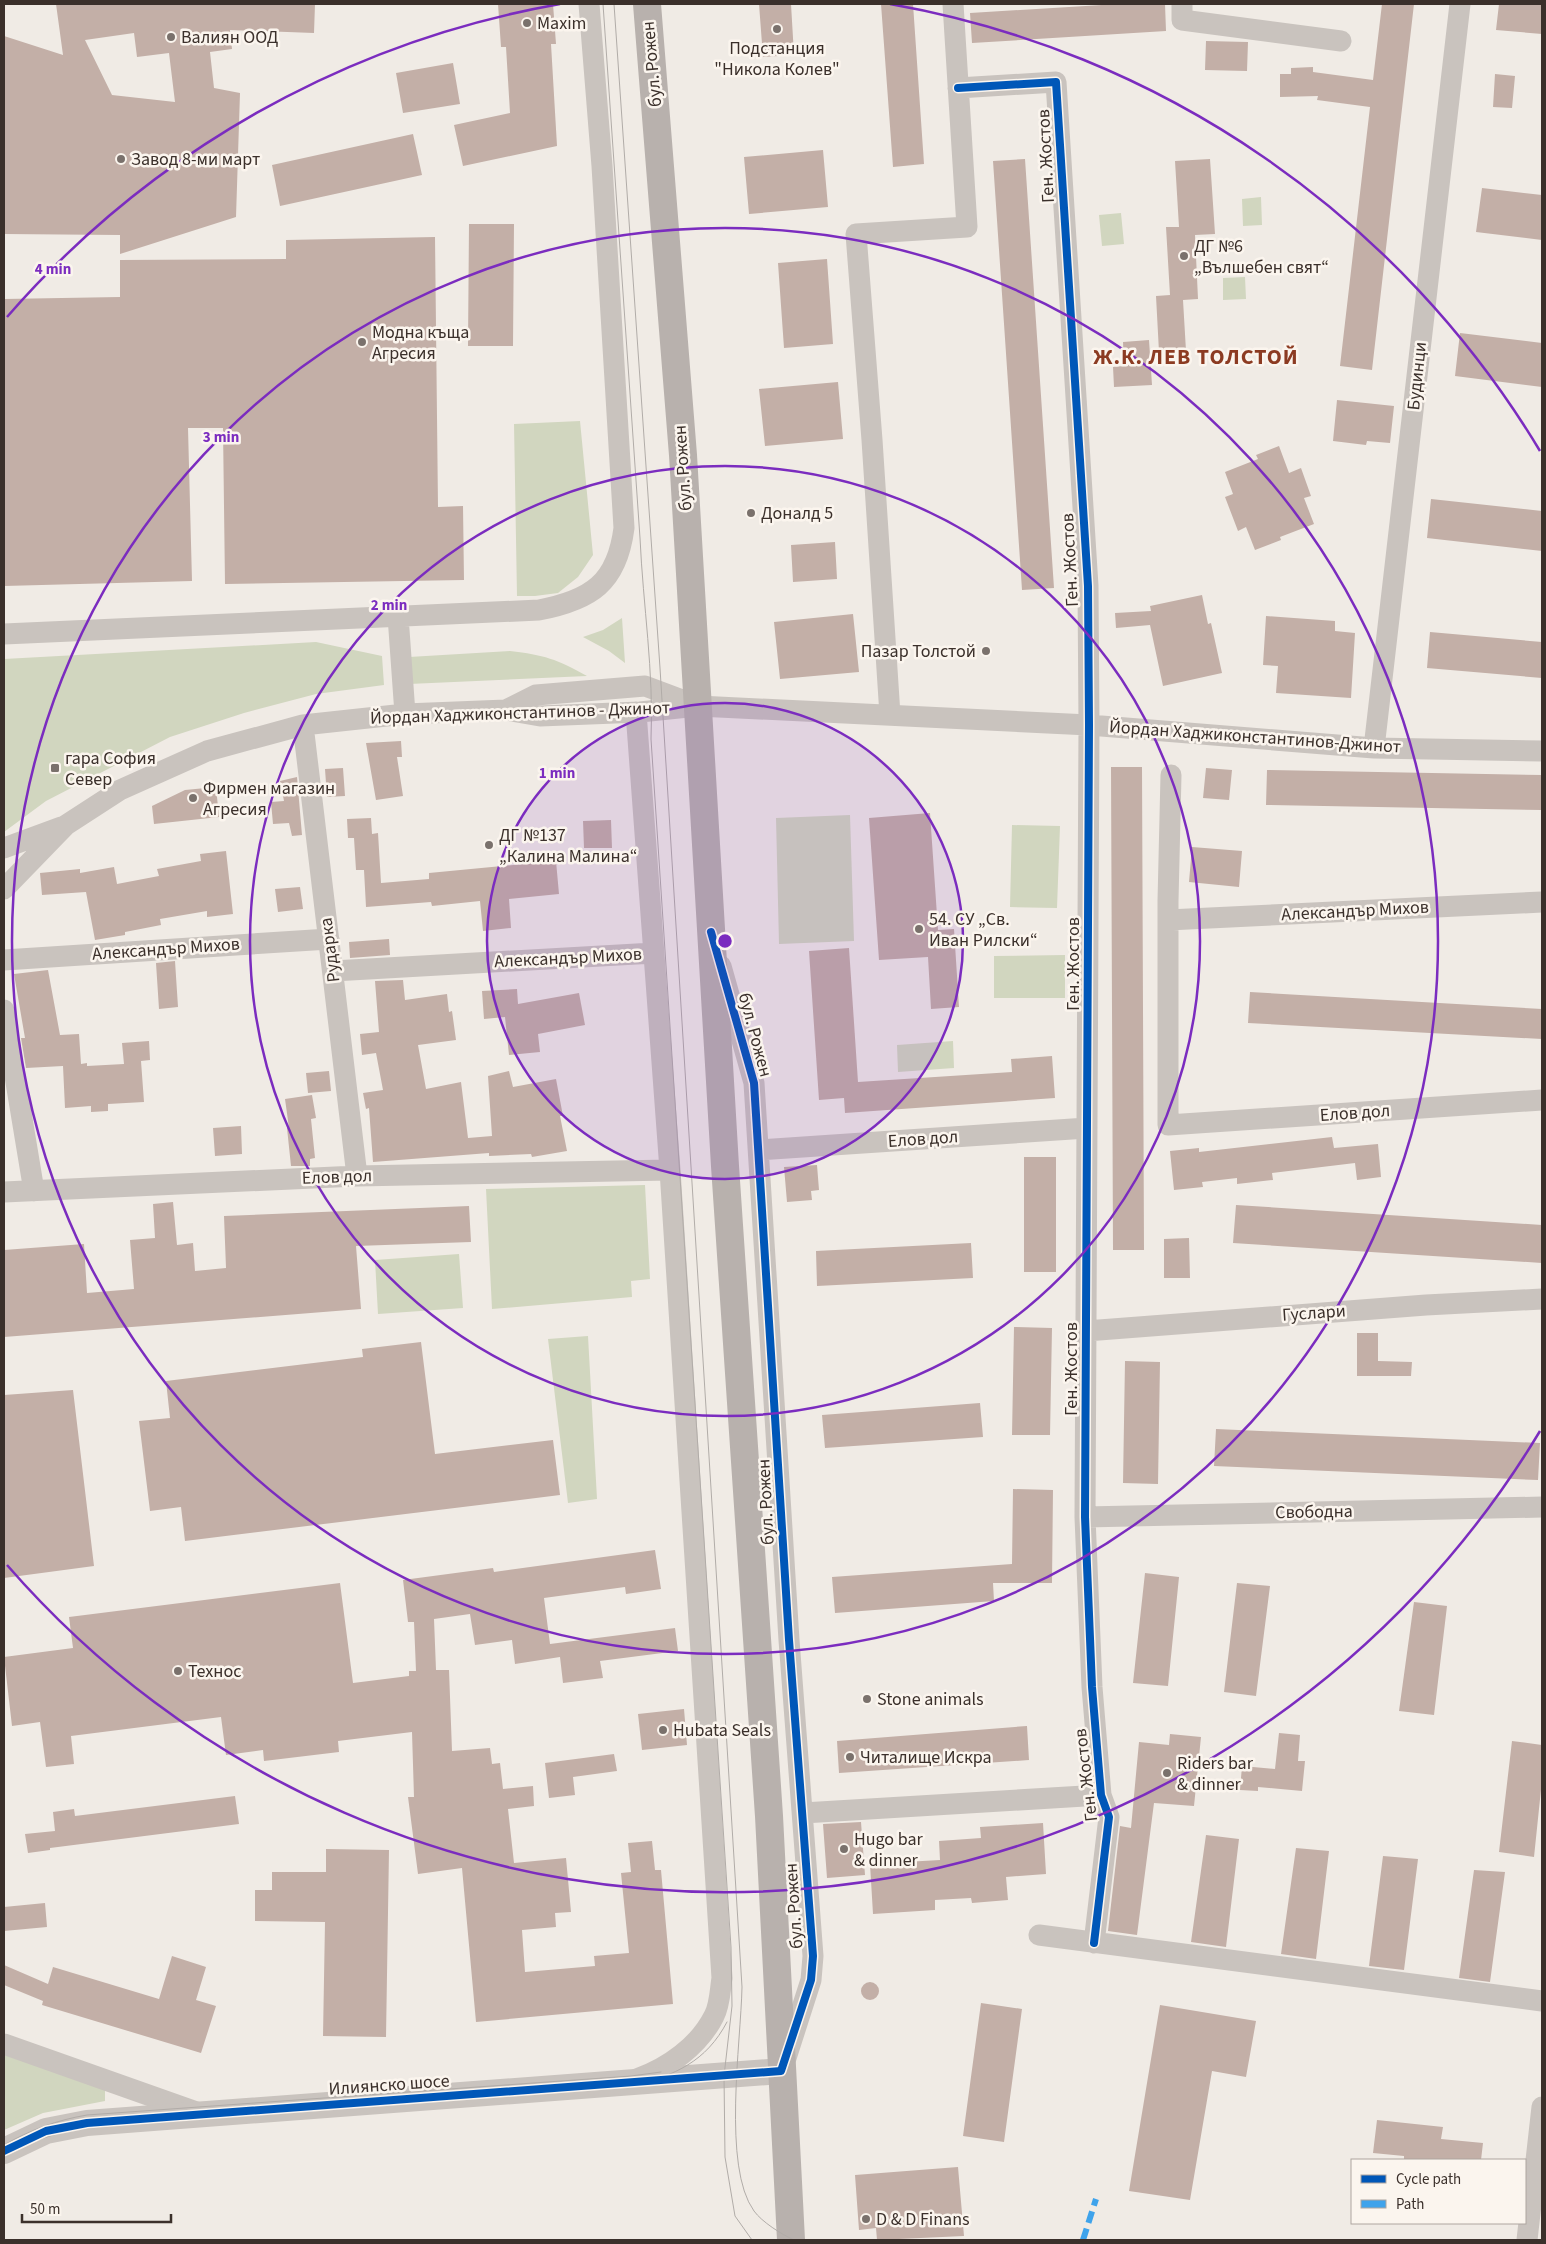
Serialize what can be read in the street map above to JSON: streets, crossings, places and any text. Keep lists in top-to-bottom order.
{
  "streets": {
    "main road": ["бул. Рожен"],
    "street": [
      "Ген. Жостов",
      "Будинци",
      "Йордан Хаджиконстантинов - Джинот",
      "Йордан Хаджиконстантинов-Джинот",
      "Александър Михов",
      "Рударка",
      "Елов дол",
      "Гуслари",
      "Свободна",
      "Илиянско шосе"
    ]
  },
  "crossings": [
    ["бул. Рожен", "Йордан Хаджиконстантинов - Джинот"],
    ["бул. Рожен", "Йордан Хаджиконстантинов-Джинот"],
    ["бул. Рожен", "Елов дол"],
    ["бул. Рожен", "Илиянско шосе"],
    ["Ген. Жостов", "Йордан Хаджиконстантинов-Джинот"],
    ["Ген. Жостов", "Елов дол"],
    ["Ген. Жостов", "Гуслари"],
    ["Ген. Жостов", "Свободна"],
    ["Будинци", "Йордан Хаджиконстантинов-Джинот"],
    ["Йордан Хаджиконстантинов - Джинот", "Йордан Хаджиконстантинов-Джинот"],
    ["Йордан Хаджиконстантинов - Джинот", "Рударка"],
    ["Александър Михов", "Рударка"],
    ["Александър Михов", "Елов дол"],
    ["Рударка", "Елов дол"]
  ],
  "districts": ["Ж.К. ЛЕВ ТОЛСТОЙ"],
  "places": {
    "other": [
      "Maxim",
      "Подстанция \"Никола Колев\"",
      "Валиян ООД",
      "Завод 8-ми март",
      "ДГ №6 „Вълшебен свят“",
      "Модна къща Агресия",
      "Доналд 5",
      "Пазар Толстой",
      "Фирмен магазин Агресия",
      "ДГ №137 „Калина Малина“",
      "54. СУ „Св. Иван Рилски“",
      "Технос",
      "Stone animals",
      "Hubata Seals",
      "Читалище Искра",
      "Riders bar & dinner",
      "Hugo bar & dinner",
      "D & D Finans"
    ],
    "transit": ["гара София Север"]
  },
  "legend": ["Cycle path", "Path"],
  "scale_bar": "50 m",
  "rings": [
    "4 min",
    "3 min",
    "2 min",
    "1 min"
  ]
}
